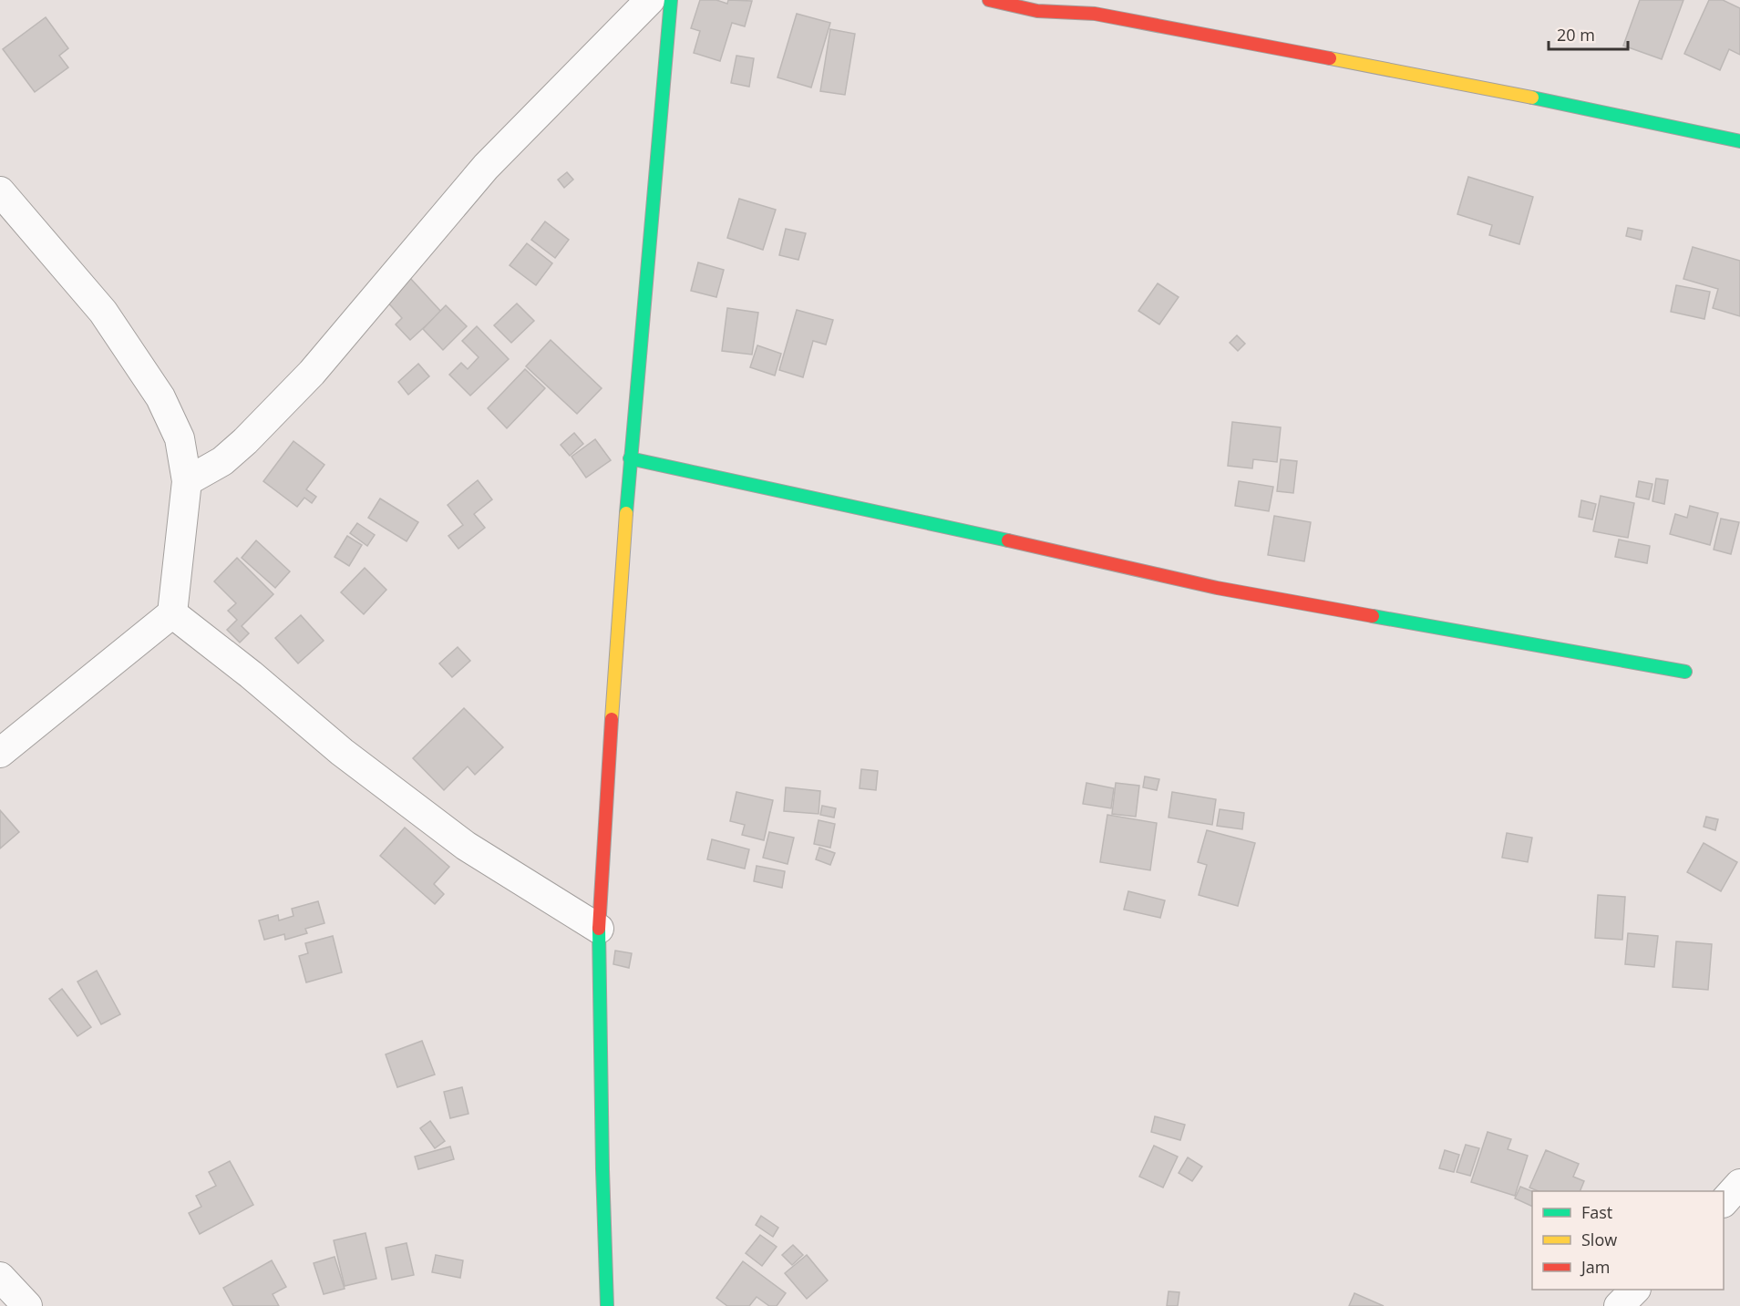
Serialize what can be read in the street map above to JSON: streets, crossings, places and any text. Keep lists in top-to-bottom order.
{
  "legend": ["Fast", "Slow", "Jam"],
  "scale_bar": "20 m"
}
